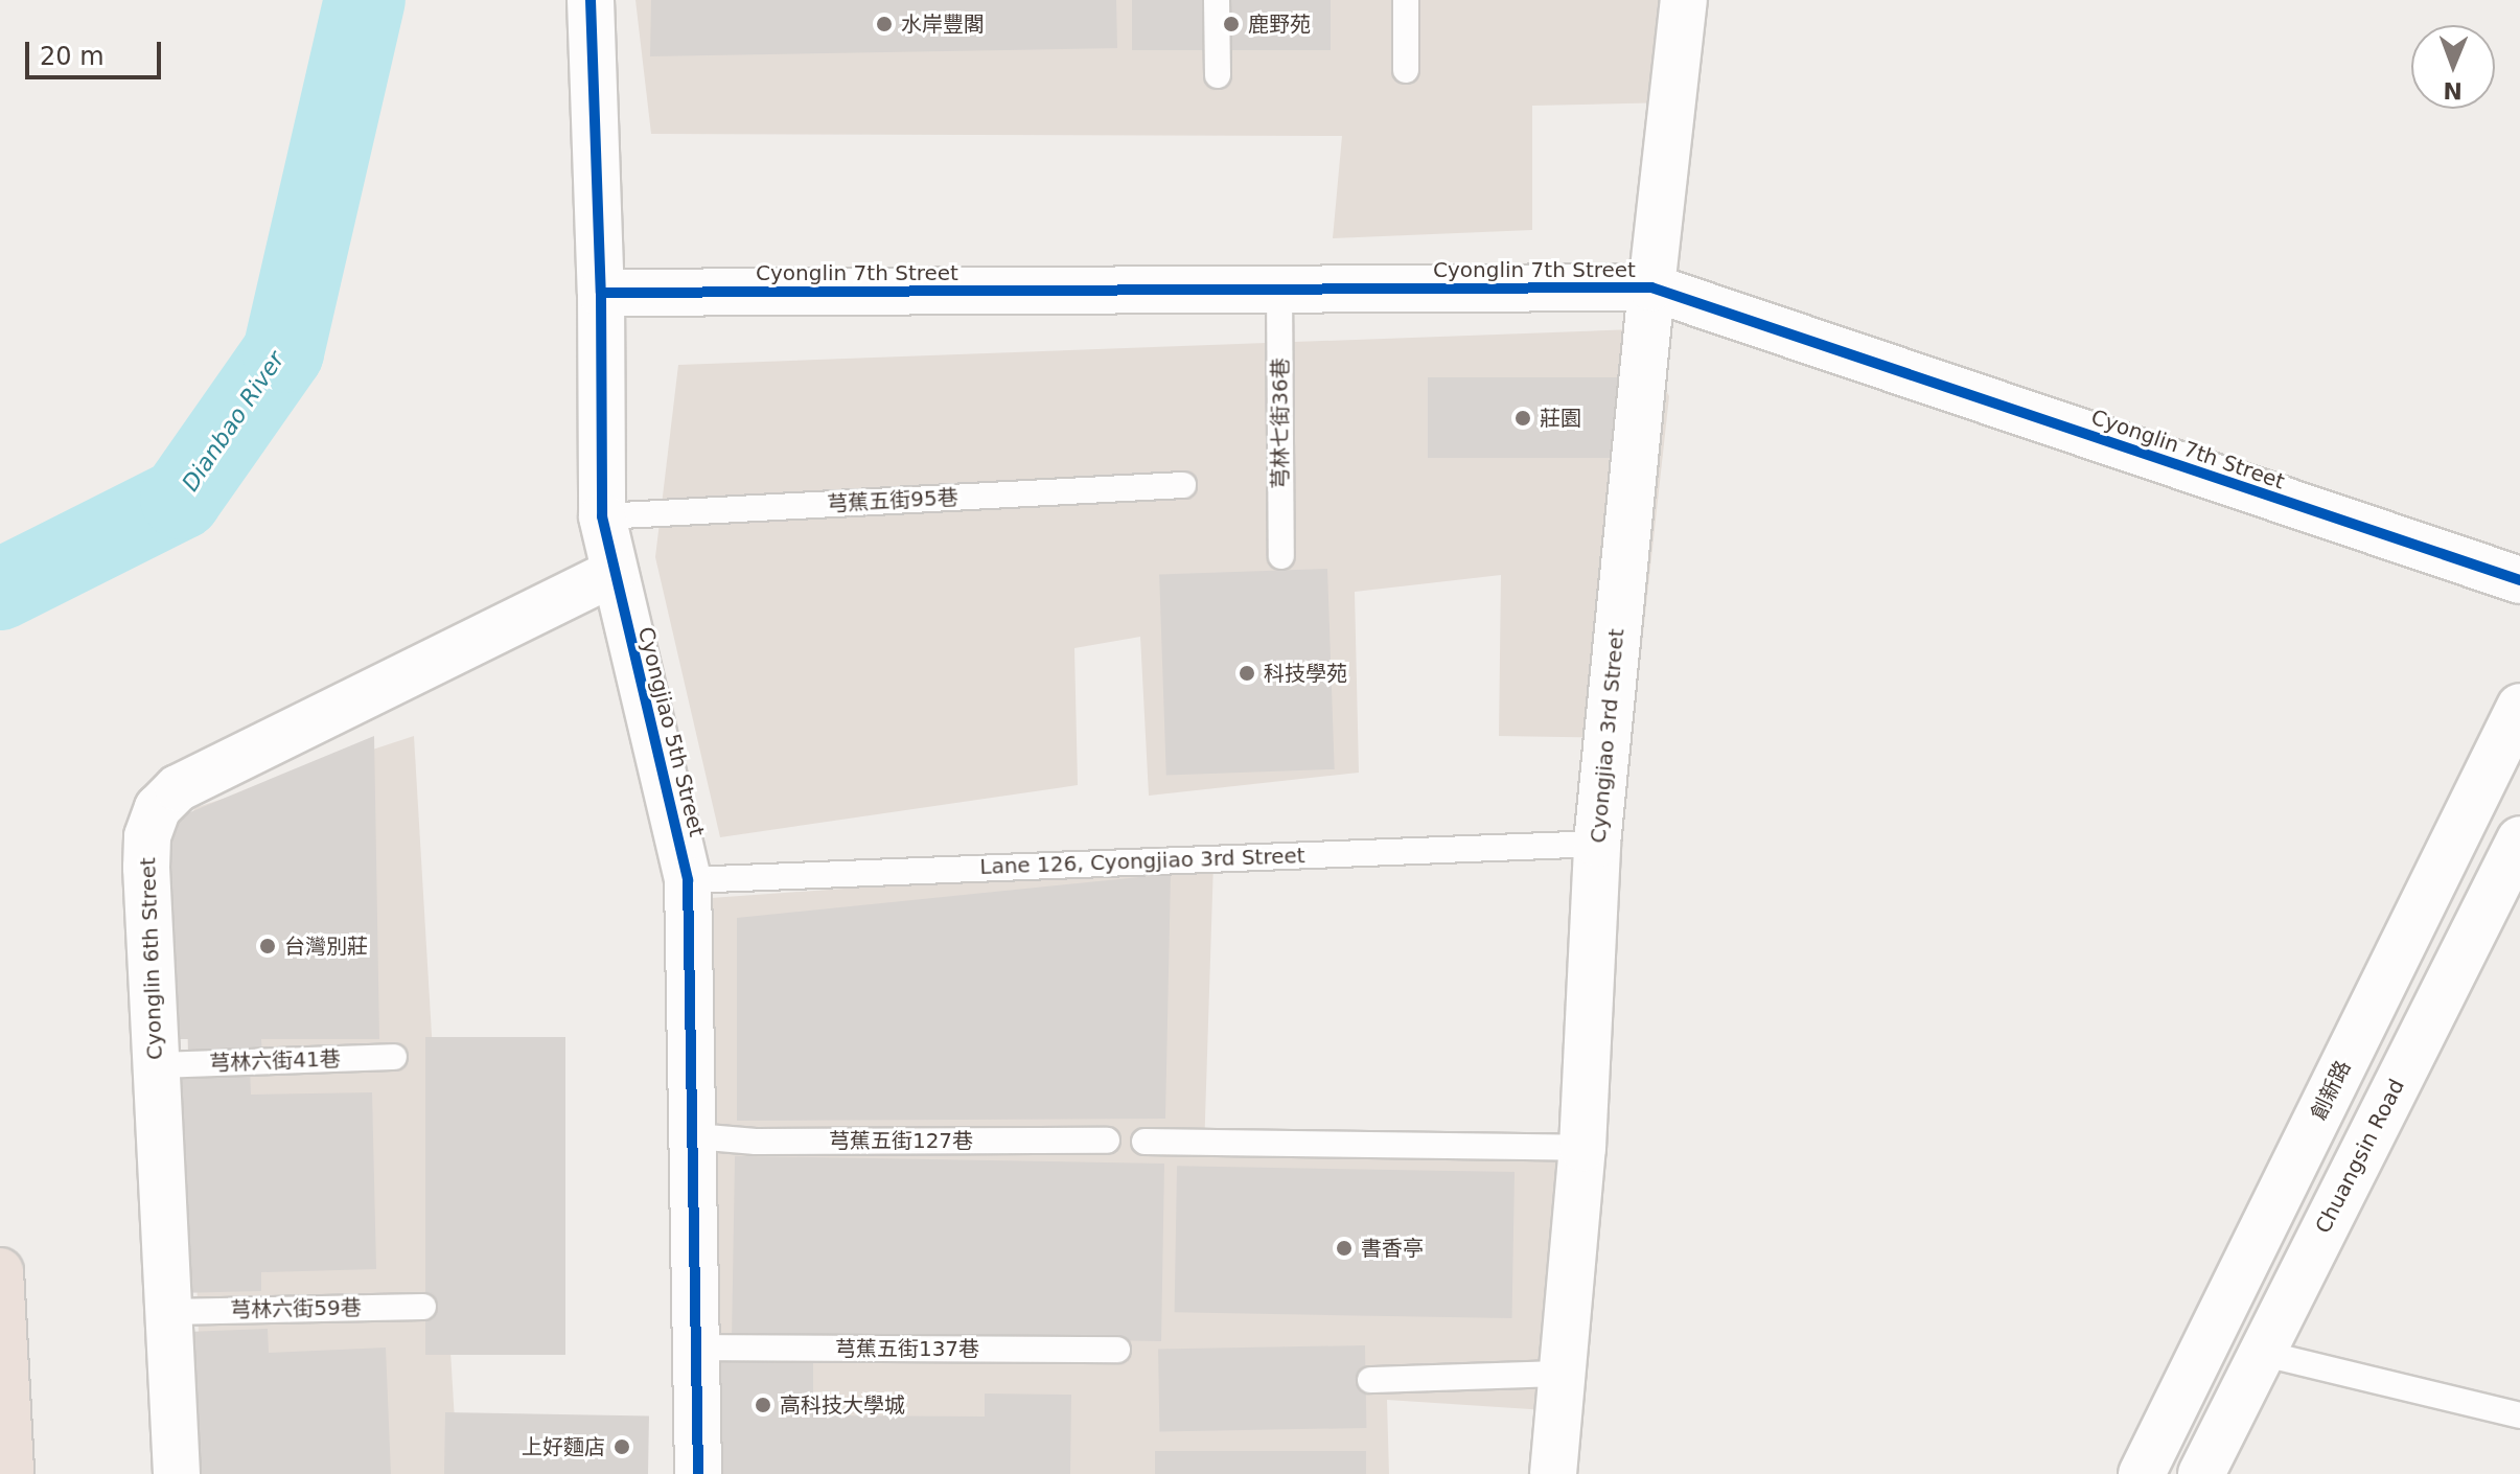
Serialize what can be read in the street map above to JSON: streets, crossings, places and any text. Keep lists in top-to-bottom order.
{
  "streets": {
    "street": [
      "Cyonglin 7th Street",
      "Cyongjiao 5th Street",
      "Cyongjiao 3rd Street",
      "Cyonglin 6th Street",
      "創新路",
      "Chuangsin Road"
    ],
    "lane": [
      "芎林七街36巷",
      "芎蕉五街95巷",
      "Lane 126, Cyongjiao 3rd Street",
      "芎林六街41巷",
      "芎蕉五街127巷",
      "芎林六街59巷",
      "芎蕉五街137巷"
    ]
  },
  "crossings": [
    ["Cyonglin 7th Street", "芎林七街36巷"],
    ["Cyonglin 7th Street", "Cyongjiao 5th Street"],
    ["Cyonglin 7th Street", "Cyongjiao 3rd Street"],
    ["芎蕉五街95巷", "Cyongjiao 5th Street"],
    ["Cyongjiao 5th Street", "Lane 126, Cyongjiao 3rd Street"],
    ["Cyongjiao 5th Street", "Cyonglin 6th Street"],
    ["Cyongjiao 5th Street", "芎蕉五街127巷"],
    ["Cyongjiao 5th Street", "芎蕉五街137巷"],
    ["Cyongjiao 3rd Street", "Lane 126, Cyongjiao 3rd Street"],
    ["Cyonglin 6th Street", "芎林六街41巷"],
    ["Cyonglin 6th Street", "芎林六街59巷"]
  ],
  "water": ["Dianbao River"],
  "places": [
    "水岸豐閣",
    "鹿野苑",
    "莊園",
    "科技學苑",
    "台灣別莊",
    "書香亭",
    "高科技大學城",
    "上好麵店"
  ],
  "scale_bar": "20 m",
  "north": "bottom"
}
